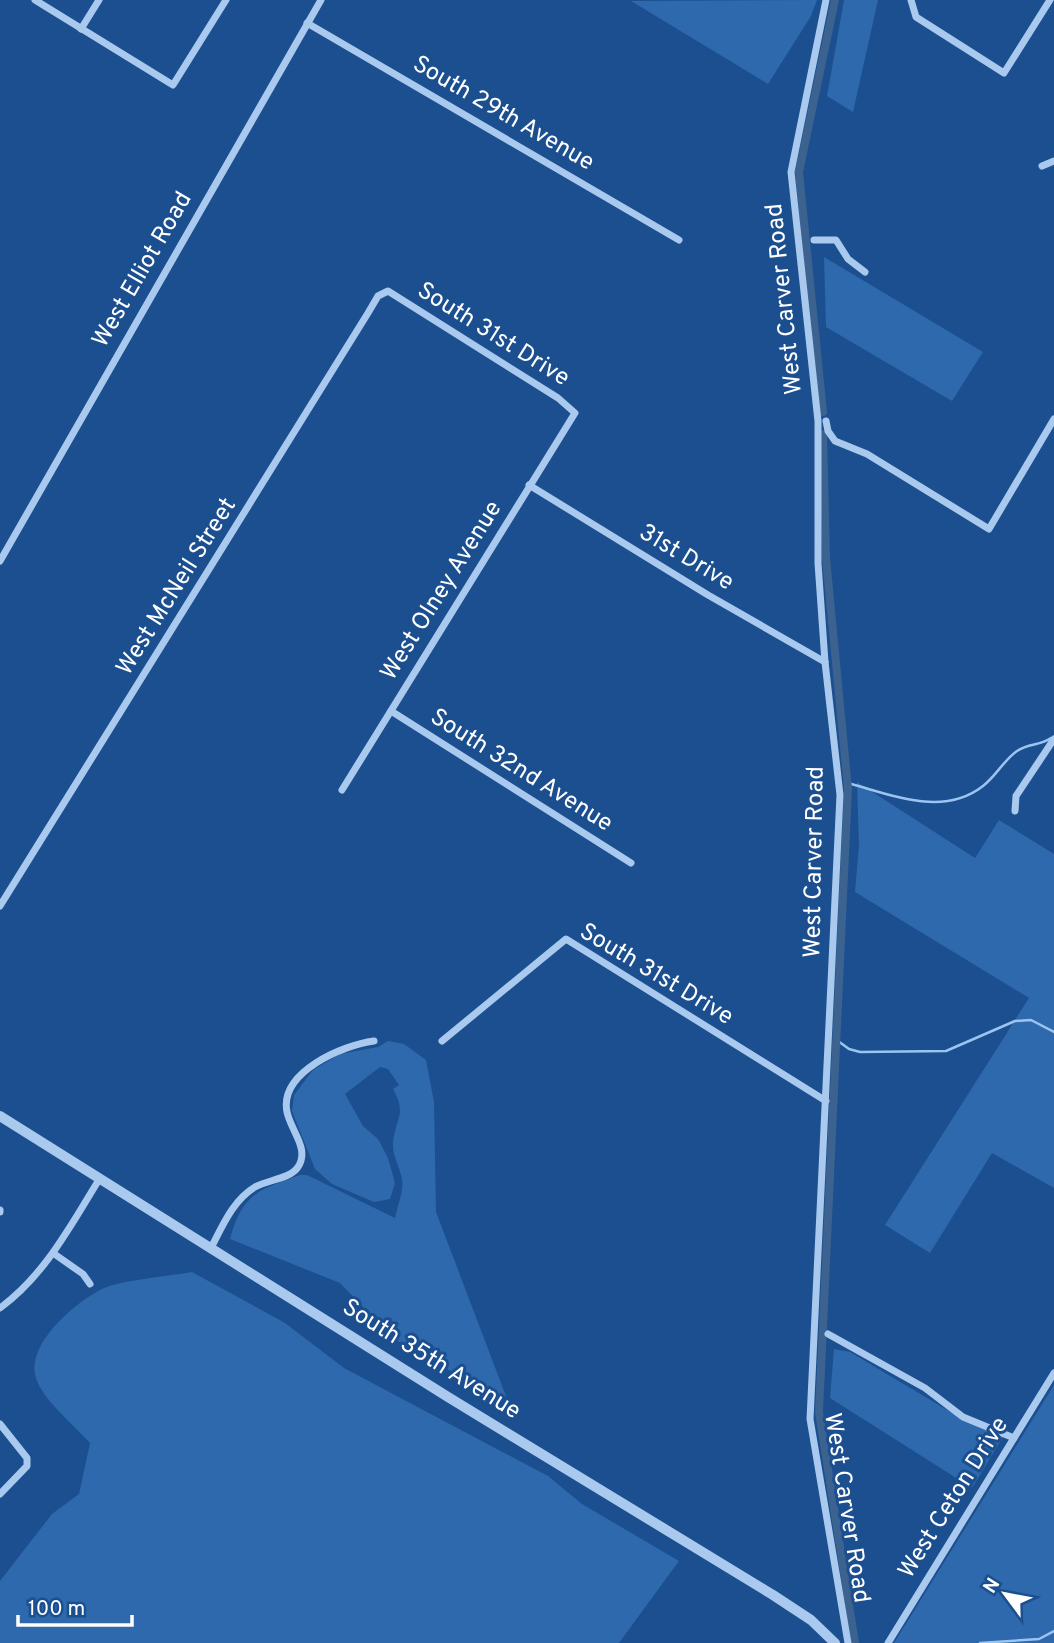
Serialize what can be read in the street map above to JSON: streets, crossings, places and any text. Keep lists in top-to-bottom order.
{
  "streets": {
    "street": [
      "South 29th Avenue",
      "West Elliot Road",
      "West Carver Road",
      "South 31st Drive",
      "31st Drive",
      "West McNeil Street",
      "West Olney Avenue",
      "South 32nd Avenue",
      "South 35th Avenue",
      "West Ceton Drive"
    ]
  },
  "crossings": [
    ["South 29th Avenue", "West Elliot Road"],
    ["West Carver Road", "South 31st Drive"],
    ["West Carver Road", "31st Drive"],
    ["South 31st Drive", "West McNeil Street"],
    ["South 31st Drive", "West Olney Avenue"],
    ["31st Drive", "West Olney Avenue"],
    ["West Olney Avenue", "South 32nd Avenue"]
  ],
  "scale_bar": "100 m",
  "north": "top left"
}
